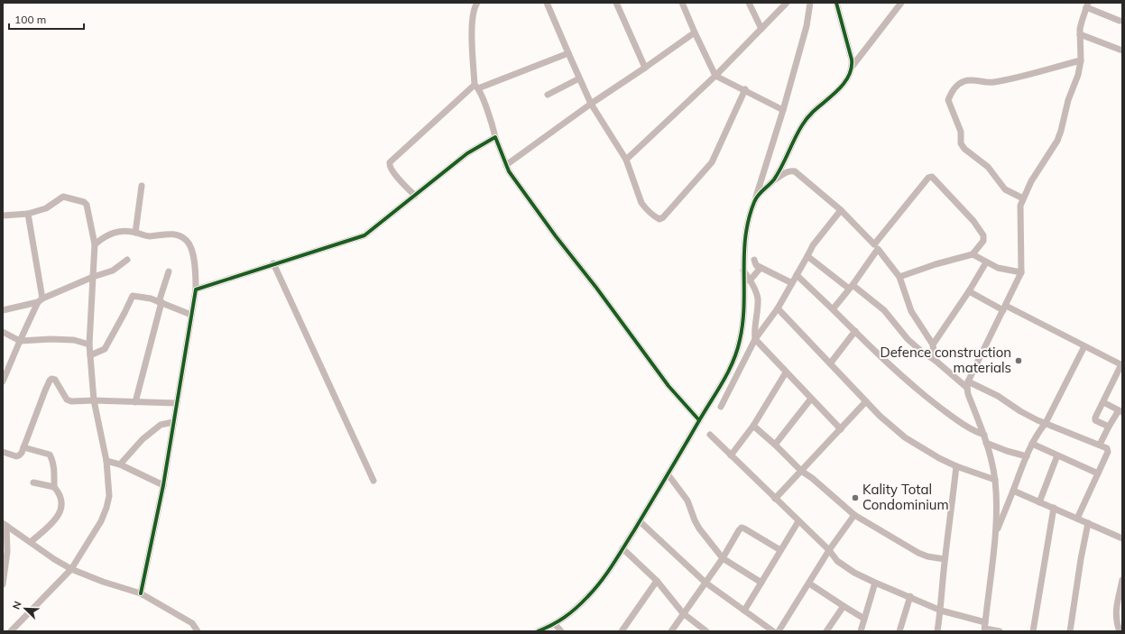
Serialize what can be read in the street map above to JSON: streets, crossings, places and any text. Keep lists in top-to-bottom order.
{
  "places": ["Defence construction materials", "Kality Total Condominium"],
  "scale_bar": "100 m",
  "north": "top left"
}
